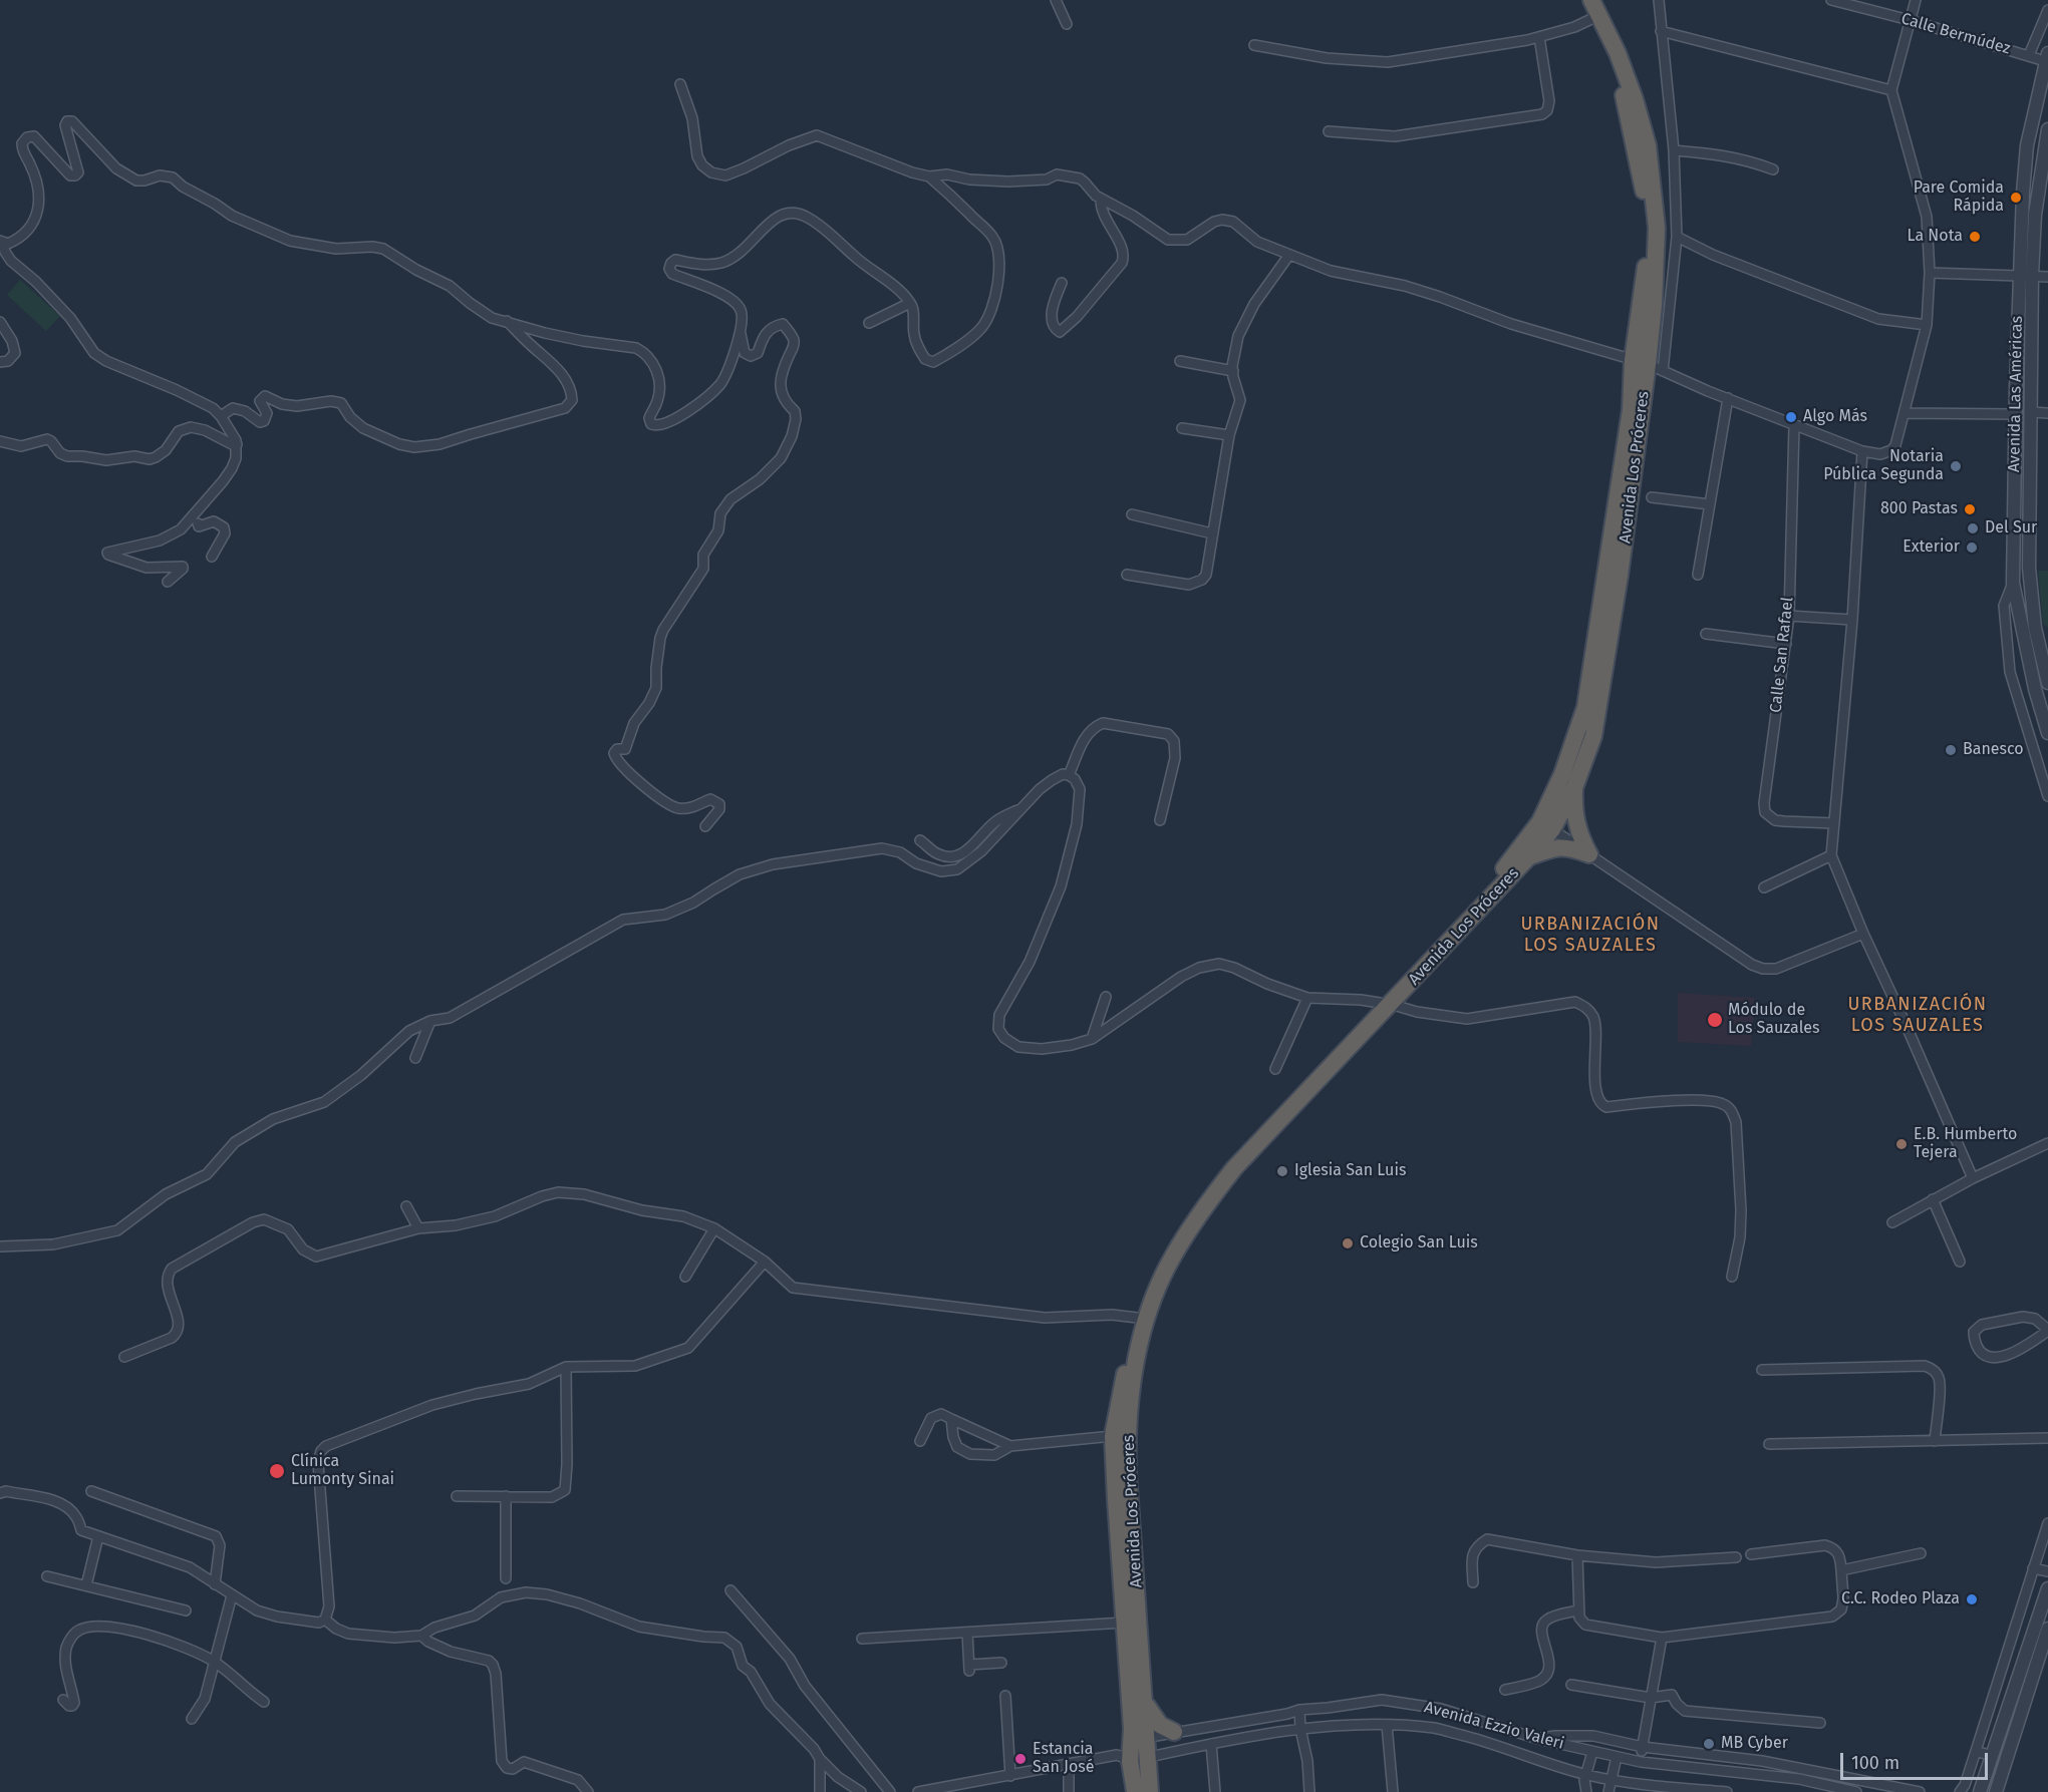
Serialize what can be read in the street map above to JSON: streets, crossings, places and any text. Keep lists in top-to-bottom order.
{
  "streets": {
    "highway": ["Avenida Los Próceres"],
    "street": [
      "Calle Bermúdez",
      "Avenida Las Américas",
      "Calle San Rafael",
      "Avenida Ezzio Valeri"
    ]
  },
  "crossings": [
    ["Calle Bermúdez", "Avenida Las Américas"],
    ["Avenida Los Próceres", "Avenida Ezzio Valeri"]
  ],
  "districts": ["URBANIZACIÓN LOS SAUZALES", "URBANIZACIÓN LOS SAUZALES"],
  "places": [
    "Pare Comida Rápida",
    "La Nota",
    "Algo Más",
    "Notaria Pública Segunda",
    "800 Pastas",
    "Del Sur",
    "Exterior",
    "Banesco",
    "Módulo de Los Sauzales",
    "E.B. Humberto Tejera",
    "Iglesia San Luis",
    "Colegio San Luis",
    "Clínica Lumonty Sinai",
    "C.C. Rodeo Plaza",
    "MB Cyber",
    "Estancia San José"
  ],
  "scale_bar": "100 m"
}
